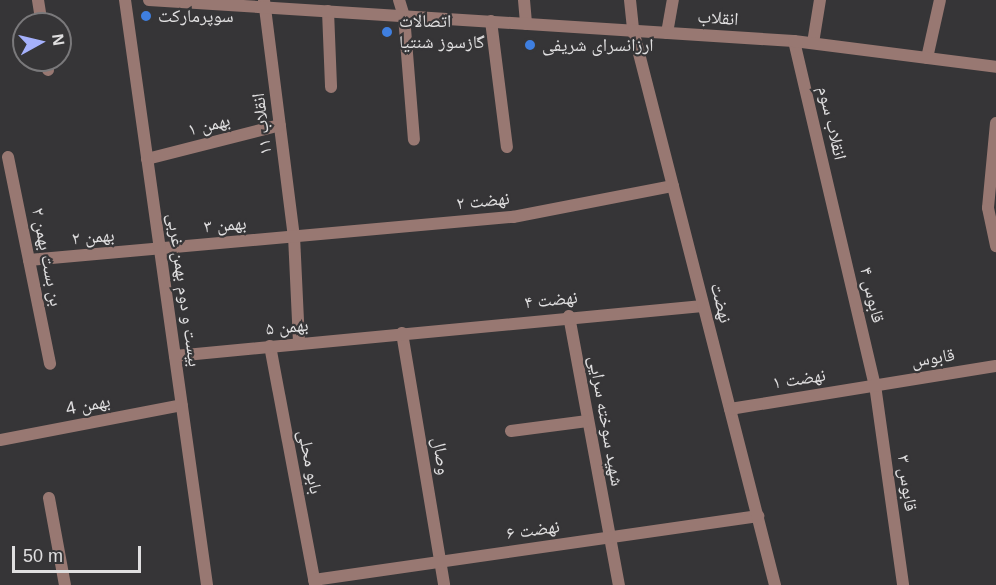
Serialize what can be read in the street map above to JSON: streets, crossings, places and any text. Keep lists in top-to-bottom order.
{
  "streets": {
    "street": [
      "انقلاب",
      "انقلاب سوم",
      "۱۱ انقلاب",
      "۱ بهمن",
      "۲ نهضت",
      "۳ بهمن",
      "۲ بهمن",
      "بن بست بهمن ۲",
      "بیست و دوم بهمن غربی",
      "۴ قابوس",
      "۴ نهضت",
      "نهضت",
      "۵ بهمن",
      "قابوس",
      "۱ نهضت",
      "بهمن 4",
      "شهید سوخته سرایی",
      "وصال",
      "بابو محلی",
      "۳ قابوس",
      "۶ نهضت"
    ]
  },
  "crossings": [
    ["انقلاب", "انقلاب سوم"],
    ["انقلاب", "۱۱ انقلاب"],
    ["انقلاب", "نهضت"],
    ["انقلاب سوم", "۴ قابوس"],
    ["۱۱ انقلاب", "۱ بهمن"],
    ["۱۱ انقلاب", "۲ نهضت"],
    ["۱۱ انقلاب", "۳ بهمن"],
    ["۱۱ انقلاب", "۵ بهمن"],
    ["۱ بهمن", "بیست و دوم بهمن غربی"],
    ["۲ نهضت", "۳ بهمن"],
    ["۲ نهضت", "نهضت"],
    ["۳ بهمن", "۲ بهمن"],
    ["۳ بهمن", "بیست و دوم بهمن غربی"],
    ["۲ بهمن", "بن بست بهمن ۲"],
    ["۲ بهمن", "بیست و دوم بهمن غربی"],
    ["بیست و دوم بهمن غربی", "۵ بهمن"],
    ["بیست و دوم بهمن غربی", "بهمن 4"],
    ["۴ قابوس", "قابوس"],
    ["۴ قابوس", "۱ نهضت"],
    ["۴ قابوس", "۳ قابوس"],
    ["۴ نهضت", "نهضت"],
    ["۴ نهضت", "۵ بهمن"],
    ["۴ نهضت", "شهید سوخته سرایی"],
    ["۴ نهضت", "وصال"],
    ["نهضت", "۱ نهضت"],
    ["نهضت", "۶ نهضت"],
    ["۵ بهمن", "وصال"],
    ["۵ بهمن", "بابو محلی"],
    ["قابوس", "۱ نهضت"],
    ["قابوس", "۳ قابوس"],
    ["۱ نهضت", "۳ قابوس"],
    ["شهید سوخته سرایی", "۶ نهضت"],
    ["وصال", "۶ نهضت"],
    ["بابو محلی", "۶ نهضت"]
  ],
  "places": ["سوپرمارکت", "اتصالات گازسوز شنتیا", "ارزانسرای شریفی"],
  "scale_bar": "50 m",
  "north": "right"
}
